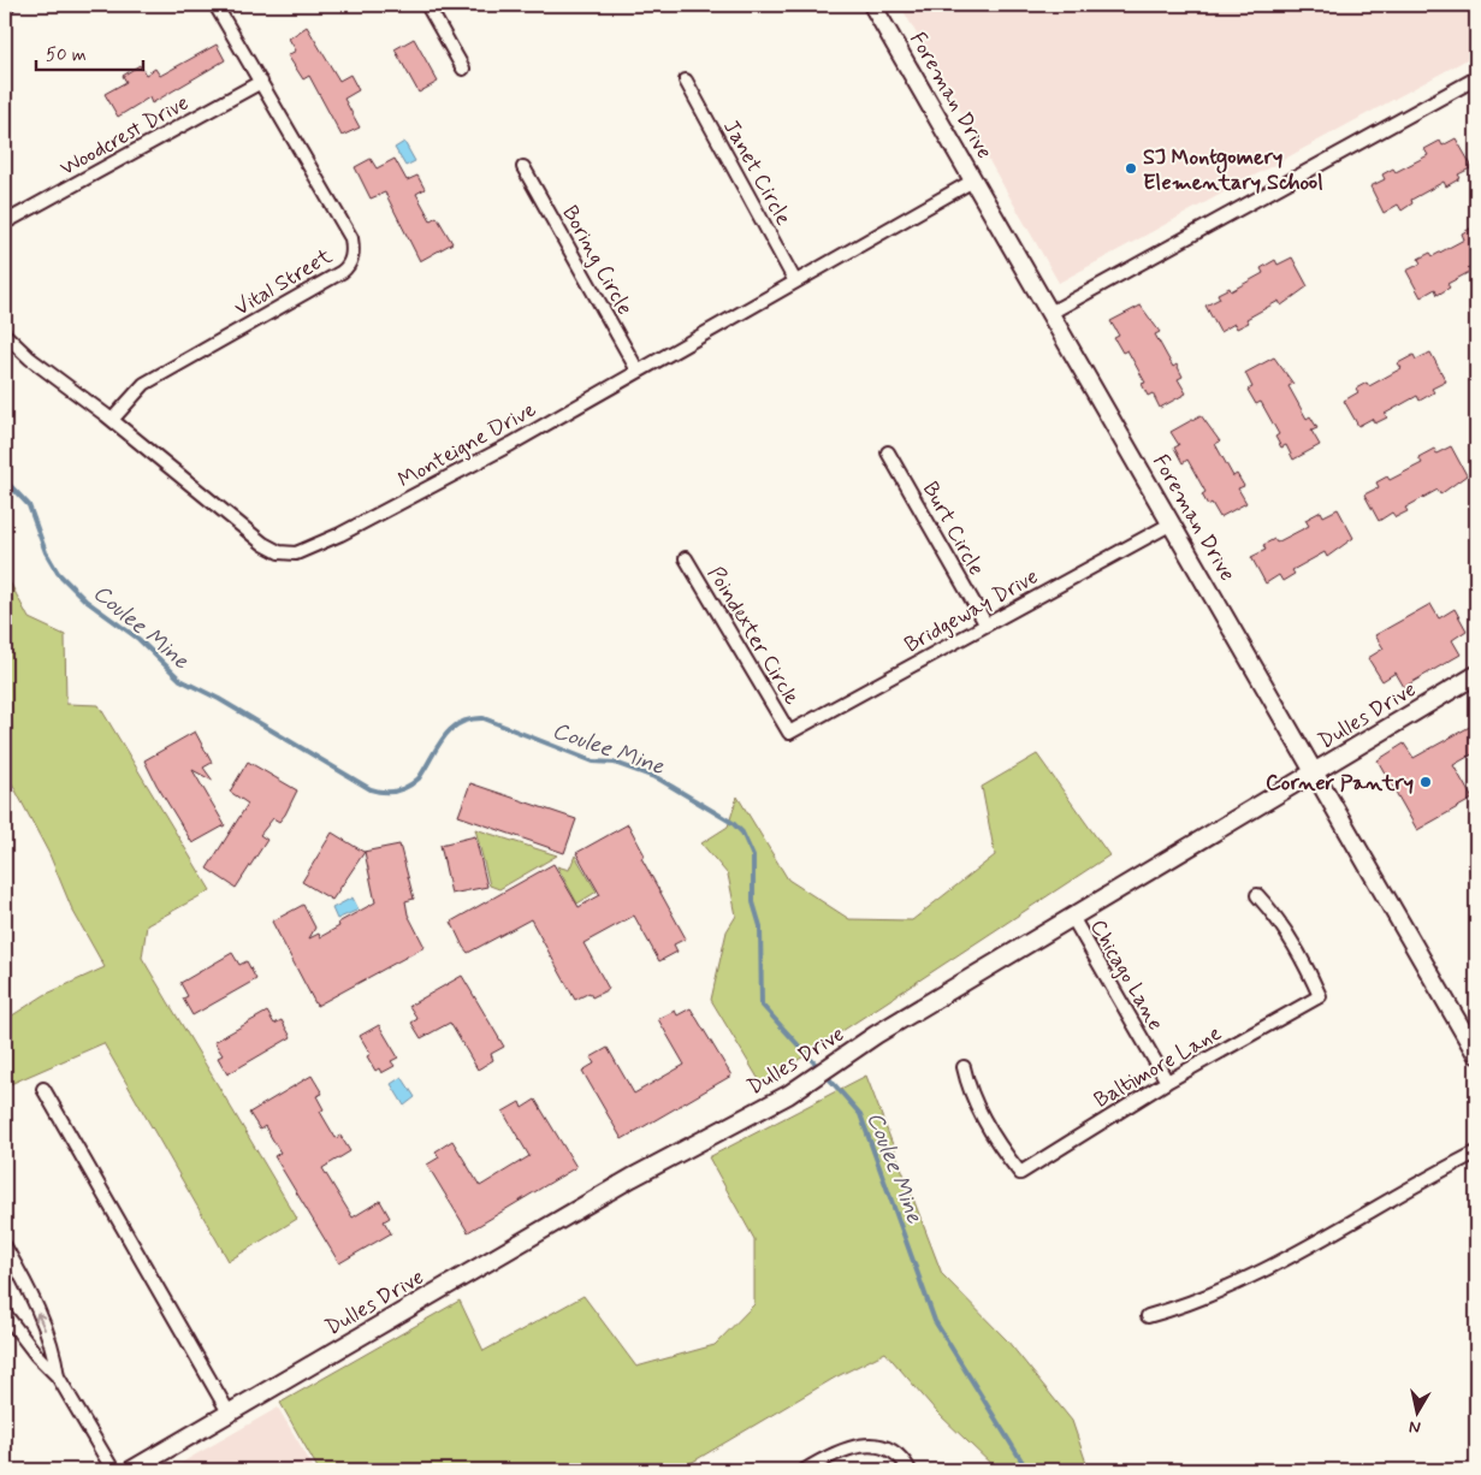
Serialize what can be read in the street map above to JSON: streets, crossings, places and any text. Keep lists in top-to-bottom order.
{
  "streets": {
    "street": [
      "Foreman Drive",
      "Woodcrest Drive",
      "Janet Circle",
      "Boring Circle",
      "Vital Street",
      "Monteigne Drive",
      "Burt Circle",
      "Bridgeway Drive",
      "Poindexter Circle",
      "Dulles Drive",
      "Chicago Lane",
      "Baltimore Lane"
    ]
  },
  "crossings": [
    ["Foreman Drive", "Monteigne Drive"],
    ["Foreman Drive", "Bridgeway Drive"],
    ["Foreman Drive", "Dulles Drive"],
    ["Woodcrest Drive", "Vital Street"],
    ["Janet Circle", "Monteigne Drive"],
    ["Boring Circle", "Monteigne Drive"],
    ["Vital Street", "Monteigne Drive"],
    ["Burt Circle", "Bridgeway Drive"],
    ["Bridgeway Drive", "Poindexter Circle"],
    ["Dulles Drive", "Chicago Lane"],
    ["Chicago Lane", "Baltimore Lane"]
  ],
  "water": ["Coulee Mine"],
  "places": ["SJ Montgomery Elementary School", "Corner Pantry"],
  "scale_bar": "50 m",
  "north": "bottom"
}
